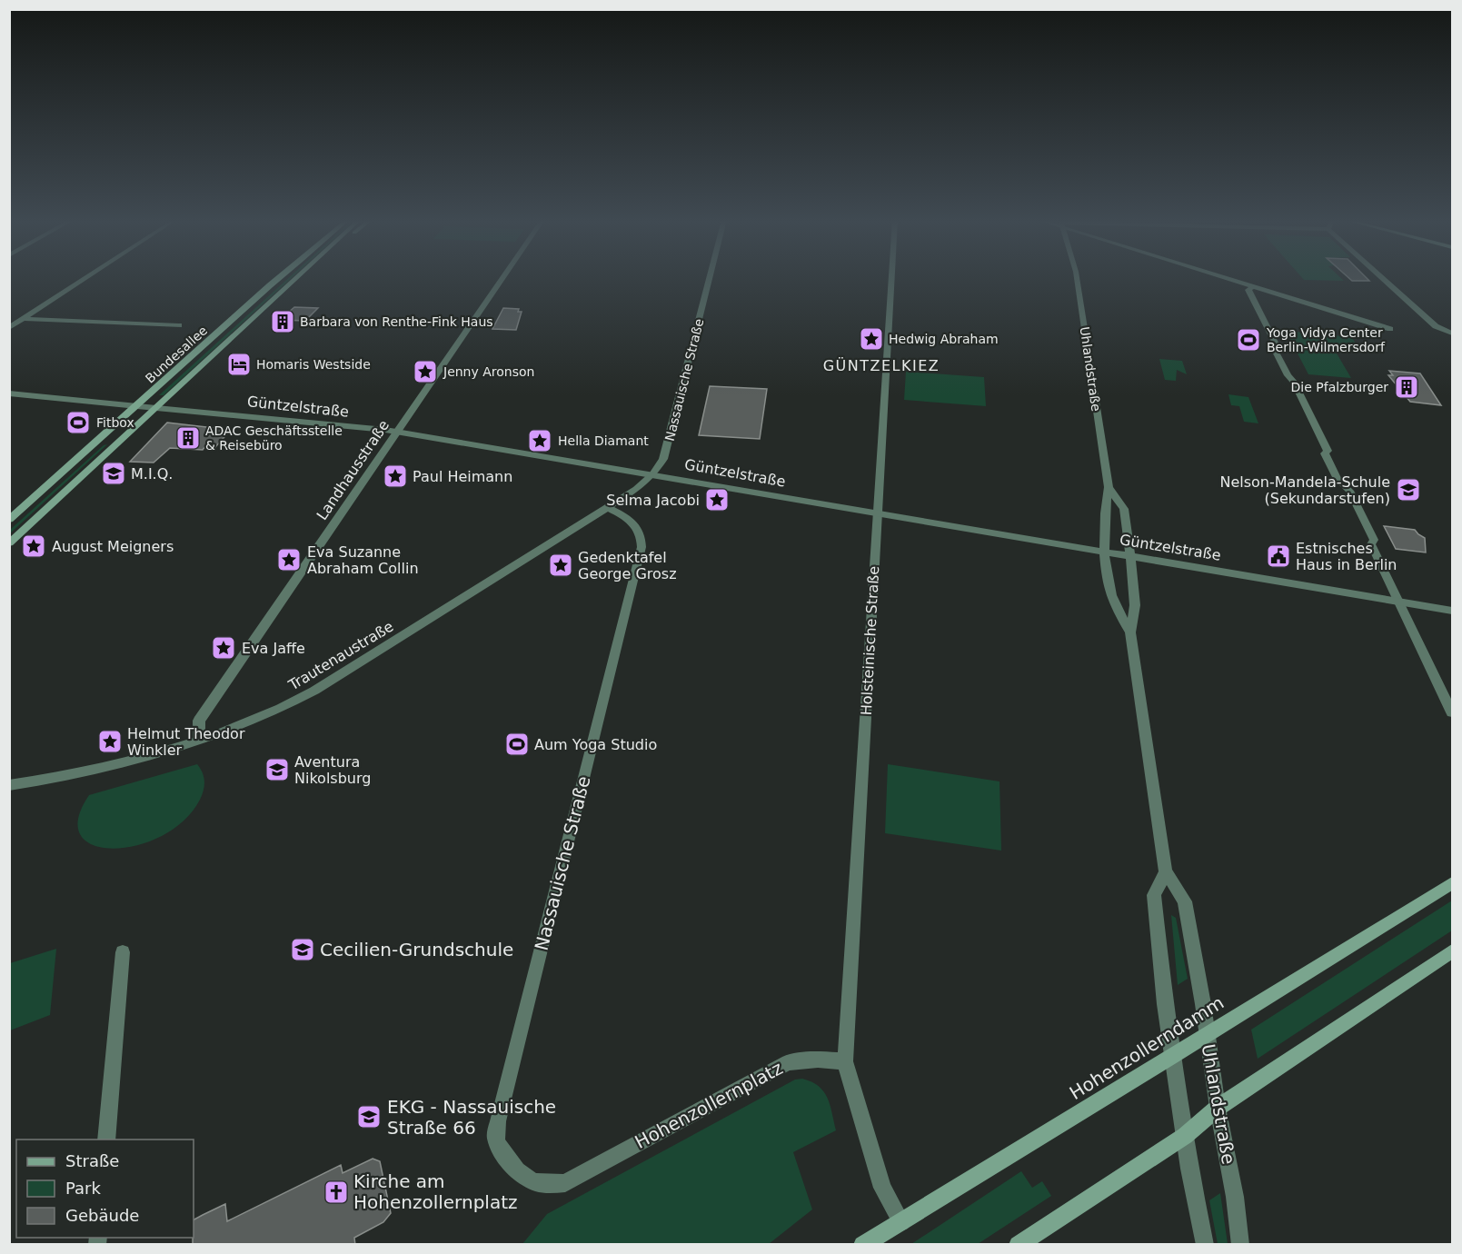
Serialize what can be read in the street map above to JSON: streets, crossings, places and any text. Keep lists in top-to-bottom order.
{
  "streets": {
    "main road": ["Bundesallee", "Hohenzollerndamm"],
    "street": [
      "Uhlandstraße",
      "Nassauische Straße",
      "Güntzelstraße",
      "Landhausstraße",
      "Holsteinische Straße",
      "Trautenaustraße",
      "Hohenzollernplatz"
    ]
  },
  "crossings": [
    ["Bundesallee", "Güntzelstraße"],
    ["Uhlandstraße", "Güntzelstraße"],
    ["Uhlandstraße", "Hohenzollerndamm"],
    ["Nassauische Straße", "Güntzelstraße"],
    ["Nassauische Straße", "Trautenaustraße"],
    ["Nassauische Straße", "Hohenzollernplatz"],
    ["Güntzelstraße", "Landhausstraße"],
    ["Güntzelstraße", "Holsteinische Straße"],
    ["Güntzelstraße", "Trautenaustraße"],
    ["Landhausstraße", "Trautenaustraße"],
    ["Holsteinische Straße", "Hohenzollernplatz"]
  ],
  "districts": ["GÜNTZELKIEZ"],
  "places": {
    "building": ["Barbara von Renthe-Fink Haus", "Die Pfalzburger", "ADAC Geschäftsstelle & Reisebüro"],
    "place": [
      "Hedwig Abraham",
      "Jenny Aronson",
      "Hella Diamant",
      "Paul Heimann",
      "Selma Jacobi",
      "August Meigners",
      "Eva Suzanne Abraham Collin",
      "Gedenktafel George Grosz",
      "Eva Jaffe",
      "Helmut Theodor Winkler"
    ],
    "sports": ["Yoga Vidya Center Berlin-Wilmersdorf", "Fitbox", "Aum Yoga Studio"],
    "hotel": ["Homaris Westside"],
    "school or university": [
      "M.I.Q.",
      "Nelson-Mandela-Schule (Sekundarstufen)",
      "Aventura Nikolsburg",
      "Cecilien-Grundschule",
      "EKG - Nassauische Straße 66"
    ],
    "public building": ["Estnisches Haus in Berlin"],
    "church": ["Kirche am Hohenzollernplatz"]
  },
  "legend": ["Straße", "Park", "Gebäude"]
}
